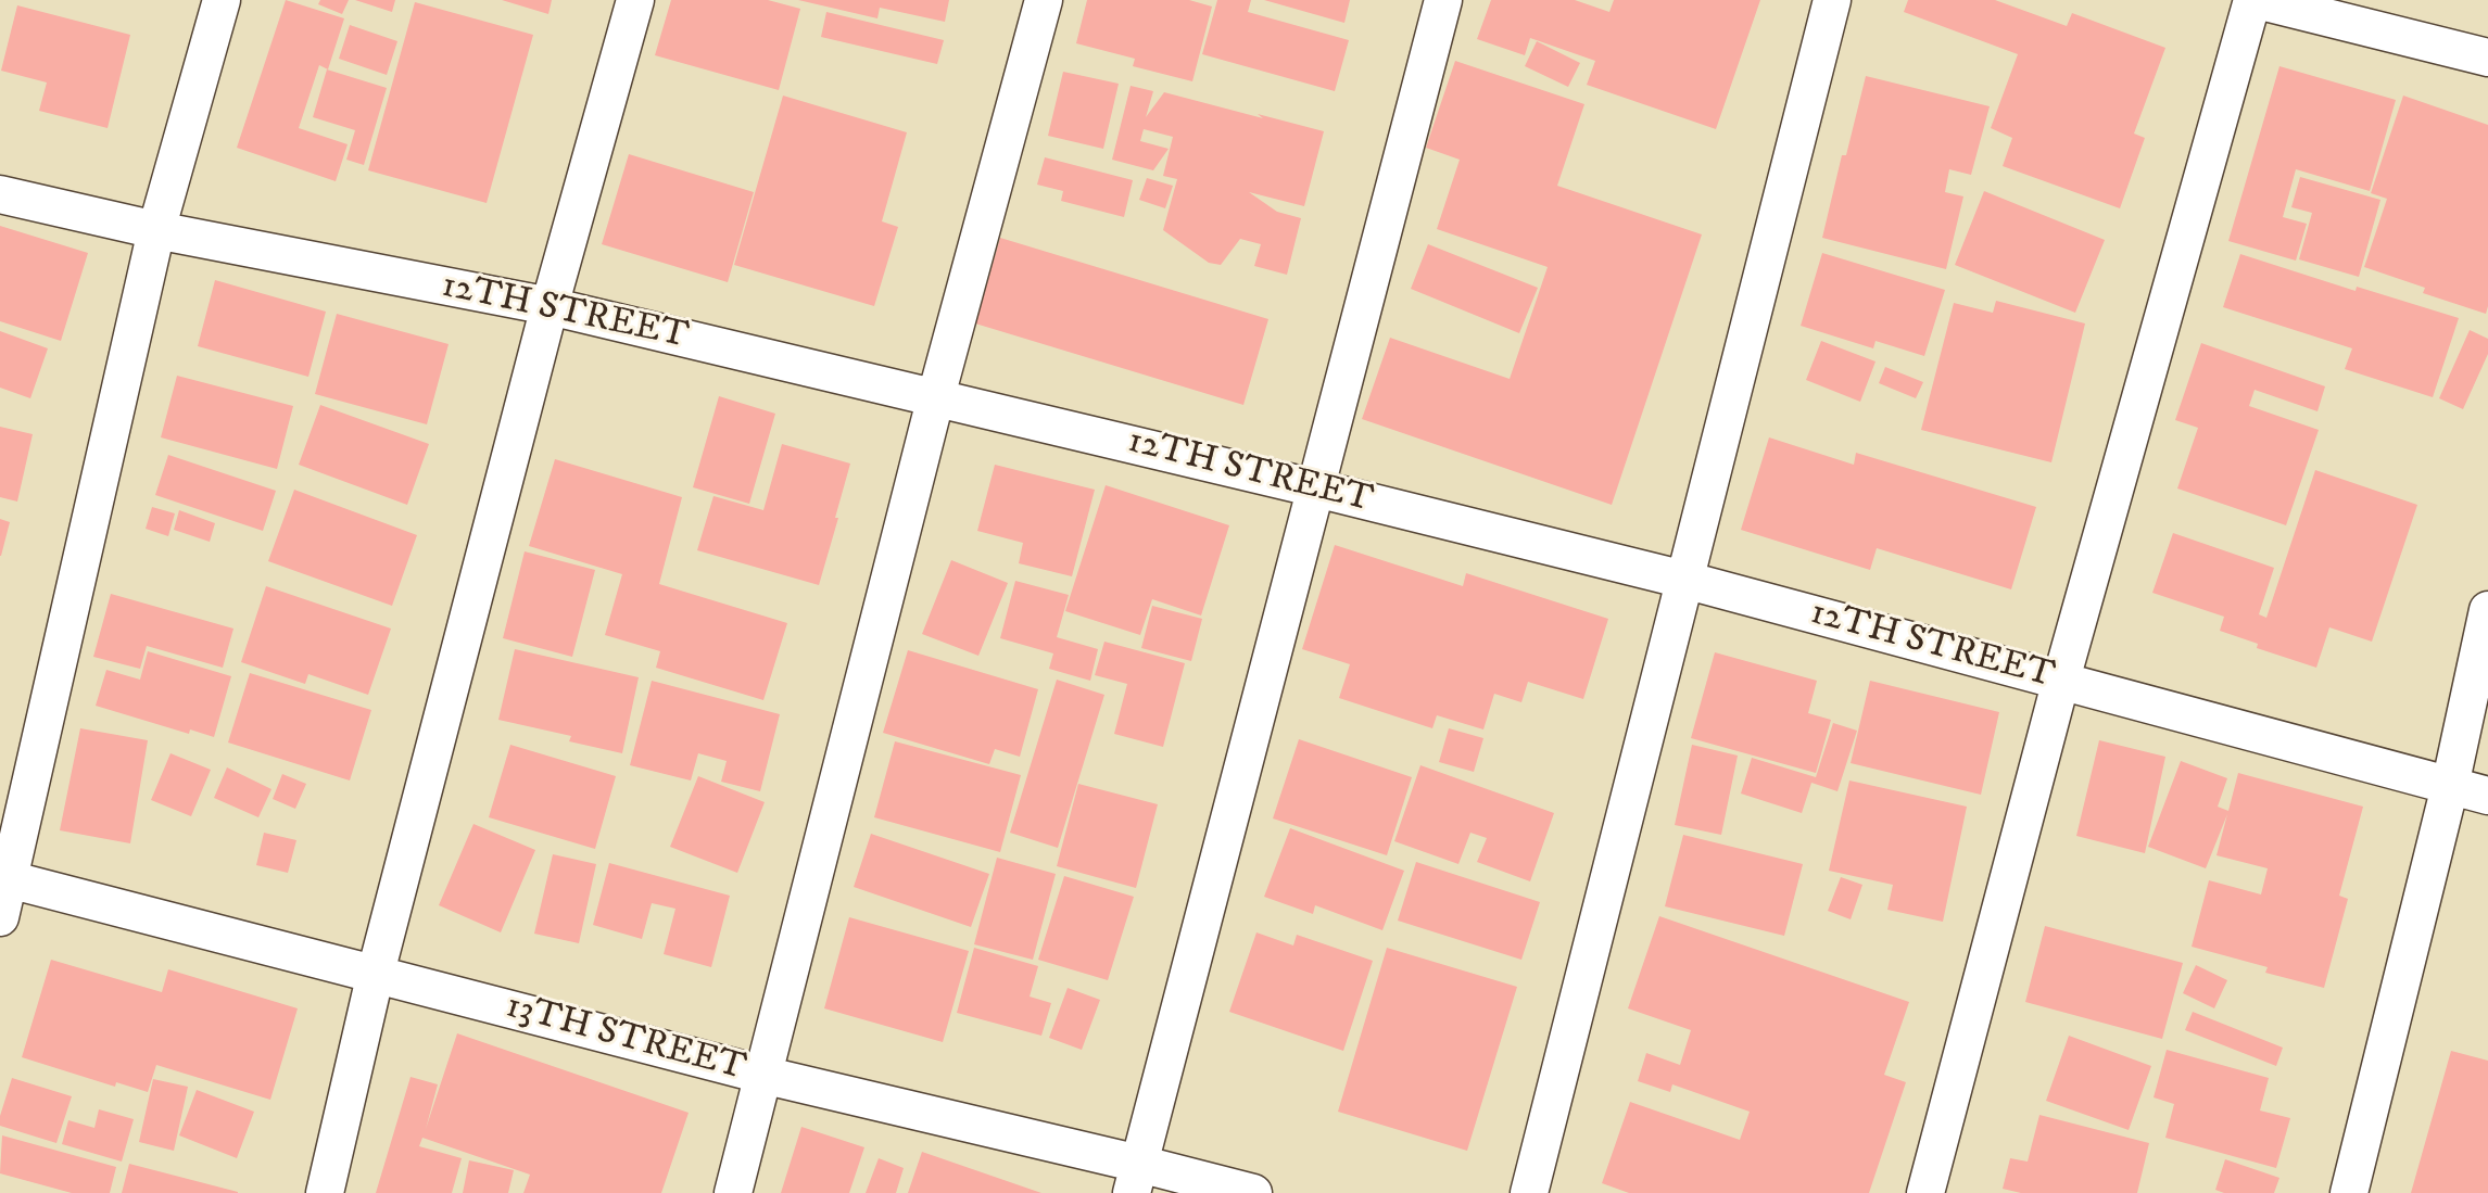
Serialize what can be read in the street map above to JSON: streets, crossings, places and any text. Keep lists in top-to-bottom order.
{
  "streets": {
    "street": ["12TH STREET", "13TH STREET"]
  }
}
